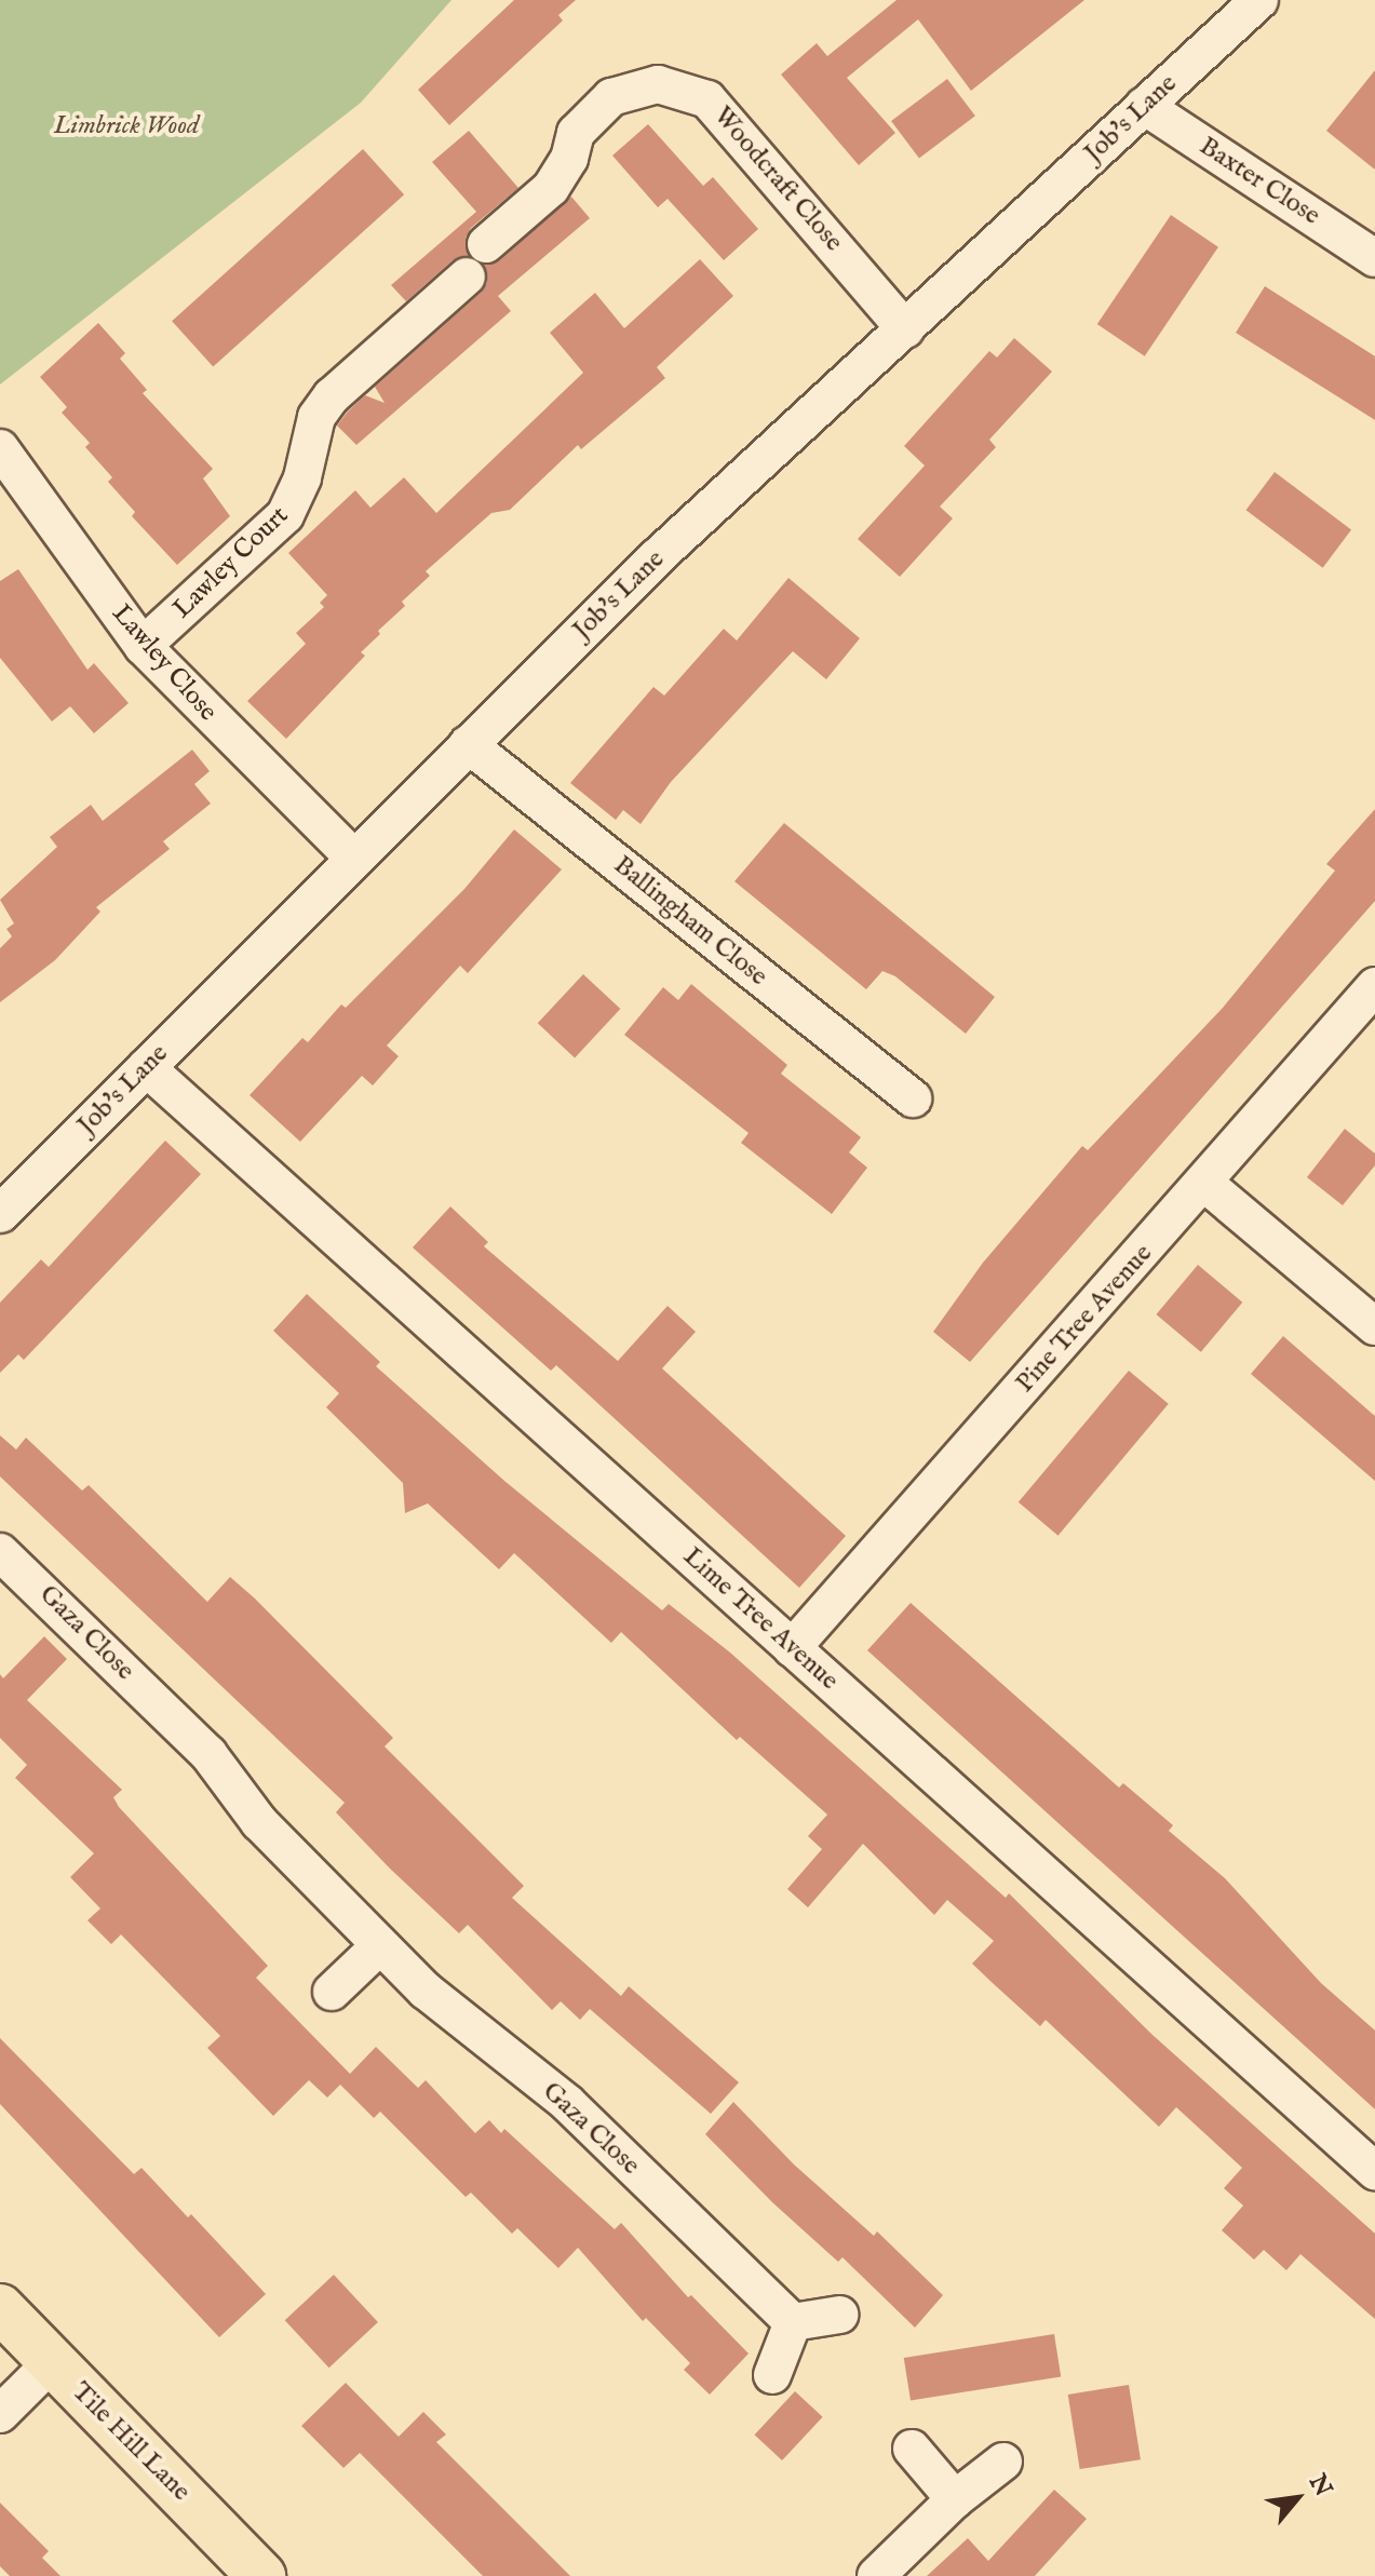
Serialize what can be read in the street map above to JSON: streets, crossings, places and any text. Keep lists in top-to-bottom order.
{
  "streets": {
    "main road": ["Tile Hill Lane"],
    "street": [
      "Job's Lane",
      "Woodcraft Close",
      "Baxter Close",
      "Lawley Court",
      "Lawley Close",
      "Ballingham Close",
      "Pine Tree Avenue",
      "Lime Tree Avenue",
      "Gaza Close"
    ]
  },
  "crossings": [
    ["Job's Lane", "Woodcraft Close"],
    ["Job's Lane", "Baxter Close"],
    ["Job's Lane", "Lawley Close"],
    ["Job's Lane", "Ballingham Close"],
    ["Job's Lane", "Lime Tree Avenue"],
    ["Lawley Court", "Lawley Close"],
    ["Pine Tree Avenue", "Lime Tree Avenue"]
  ],
  "parks": ["Limbrick Wood"],
  "north": "top right"
}
